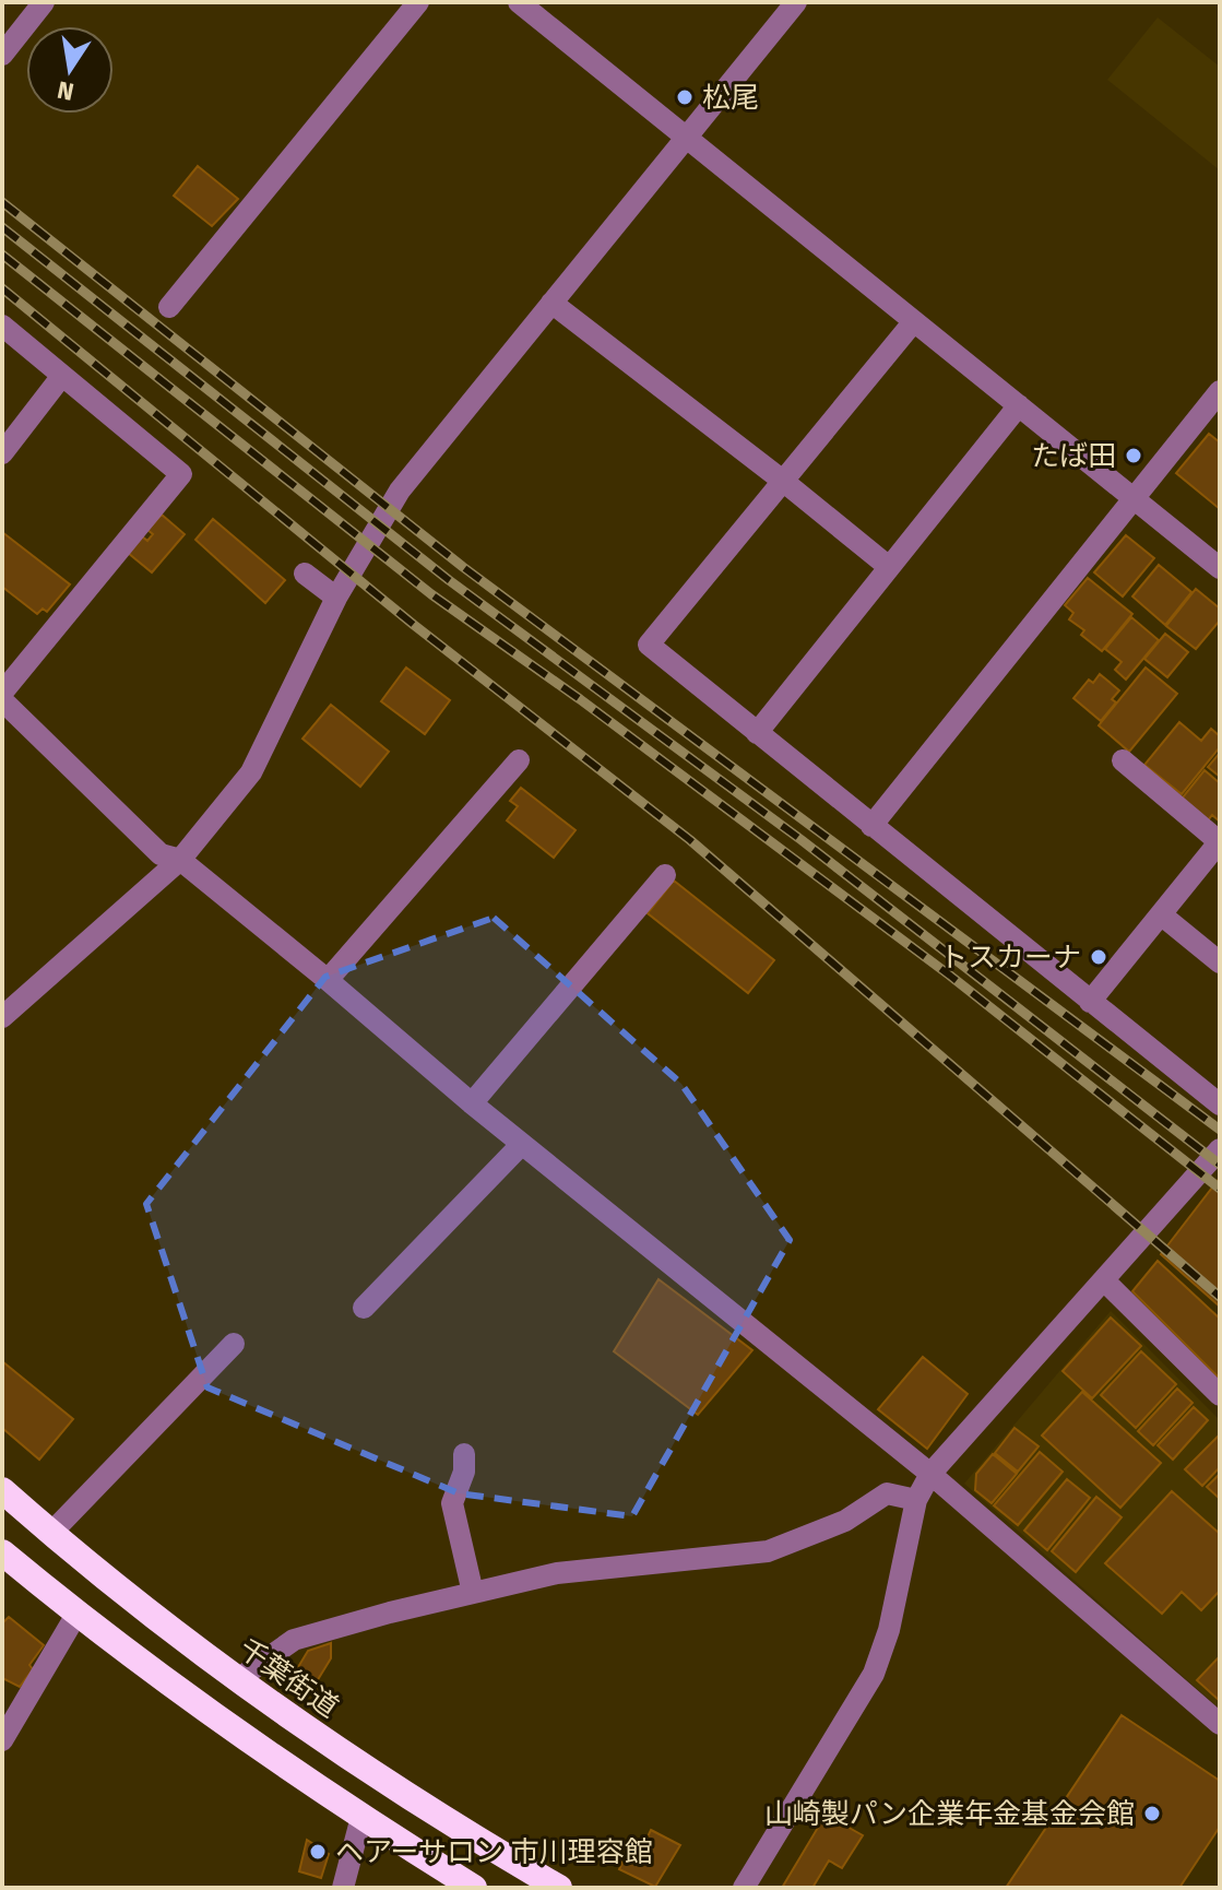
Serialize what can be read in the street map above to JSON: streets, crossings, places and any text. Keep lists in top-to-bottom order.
{
  "streets": {
    "highway": ["千葉街道"]
  },
  "places": [
    "松尾",
    "たば田",
    "トスカーナ",
    "山崎製パン企業年金基金会館",
    "ヘアーサロン 市川理容館"
  ],
  "north": "bottom"
}
